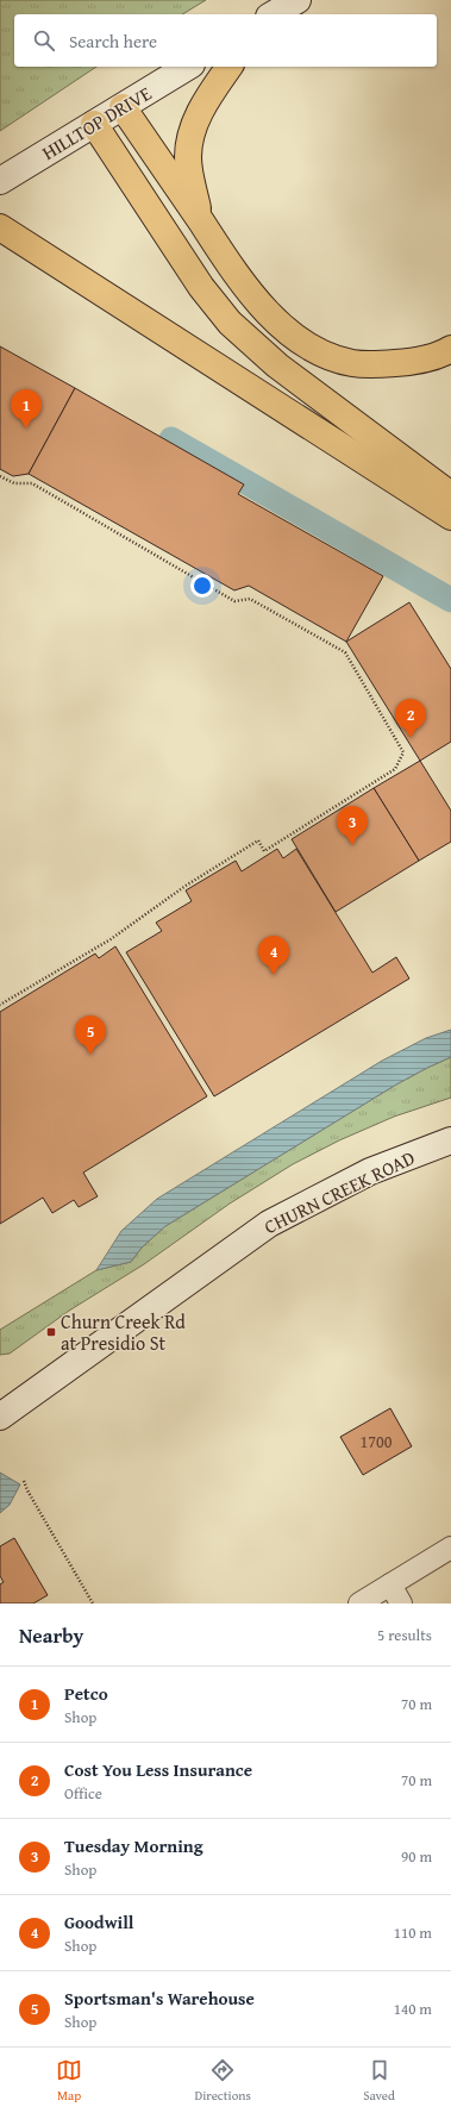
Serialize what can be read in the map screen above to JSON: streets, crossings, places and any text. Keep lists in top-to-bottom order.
{
  "streets": {
    "main road": ["HILLTOP DRIVE", "CHURN CREEK ROAD"]
  },
  "places": {
    "transit": ["Churn Creek Rd at Presidio St"]
  },
  "house_numbers": ["1700"],
  "page": {
    "search": "Search here",
    "pins": [
      "1",
      "2",
      "3",
      "4",
      "5"
    ],
    "heading": ["Nearby", "5 results"],
    "list": [
      {
        "mark": "1",
        "name": "Petco",
        "note": "Shop",
        "value": "70 m"
      },
      {
        "mark": "2",
        "name": "Cost You Less Insurance",
        "note": "Office",
        "value": "70 m"
      },
      {
        "mark": "3",
        "name": "Tuesday Morning",
        "note": "Shop",
        "value": "90 m"
      },
      {
        "mark": "4",
        "name": "Goodwill",
        "note": "Shop",
        "value": "110 m"
      },
      {
        "mark": "5",
        "name": "Sportsman's Warehouse",
        "note": "Shop",
        "value": "140 m"
      }
    ],
    "nav": ["Map", "Directions", "Saved"]
  }
}
